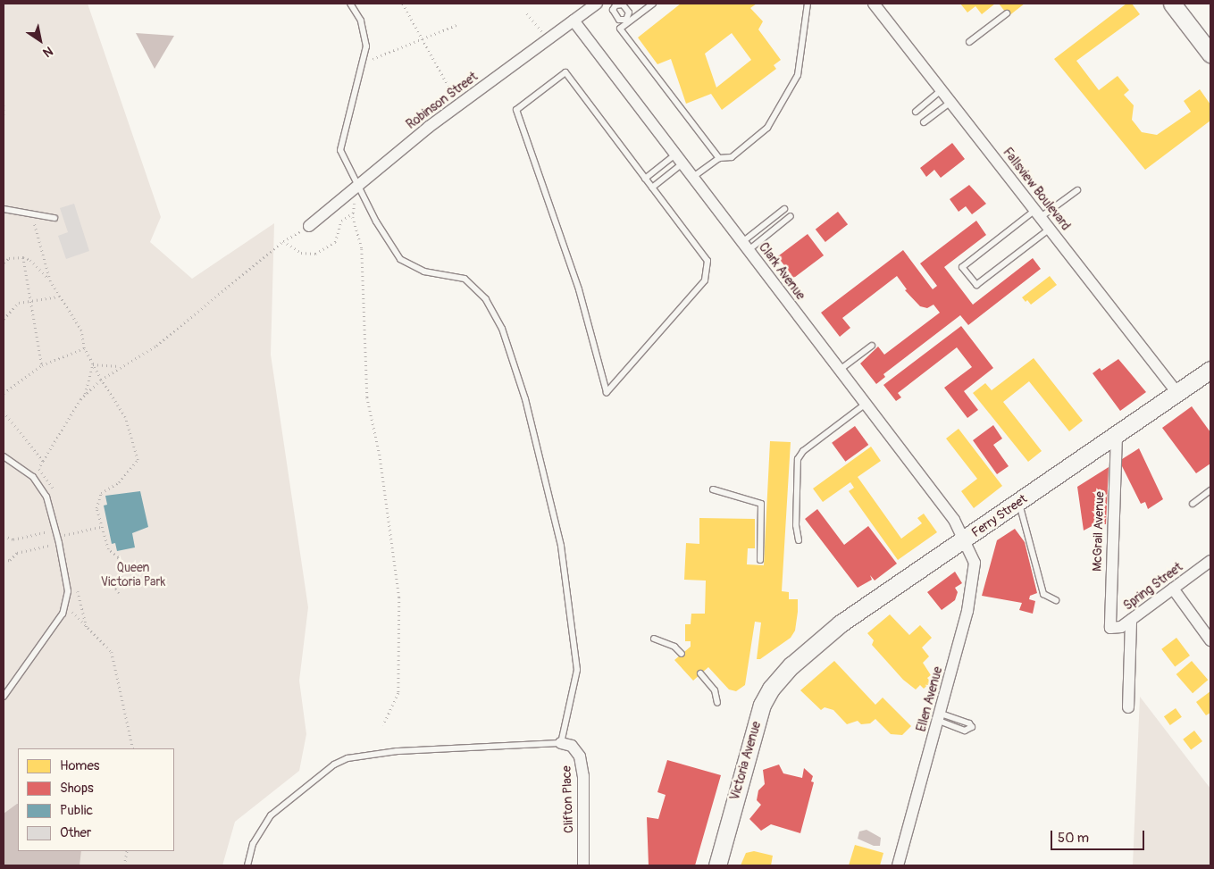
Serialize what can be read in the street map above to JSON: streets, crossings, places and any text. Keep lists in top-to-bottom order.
{
  "streets": {
    "main road": ["Ferry Street", "Victoria Avenue"],
    "street": [
      "Robinson Street",
      "Fallsview Boulevard",
      "Clark Avenue",
      "McGrail Avenue",
      "Spring Street",
      "Ellen Avenue",
      "Clifton Place"
    ]
  },
  "crossings": [
    ["Robinson Street", "Clark Avenue"],
    ["Fallsview Boulevard", "Ferry Street"],
    ["Clark Avenue", "Ferry Street"],
    ["Clark Avenue", "Ellen Avenue"],
    ["Ferry Street", "McGrail Avenue"],
    ["Ferry Street", "Ellen Avenue"],
    ["Ferry Street", "Victoria Avenue"],
    ["McGrail Avenue", "Spring Street"]
  ],
  "parks": ["Queen Victoria Park"],
  "legend": [
    "Homes",
    "Shops",
    "Public",
    "Other"
  ],
  "scale_bar": "50 m",
  "north": "bottom right"
}
